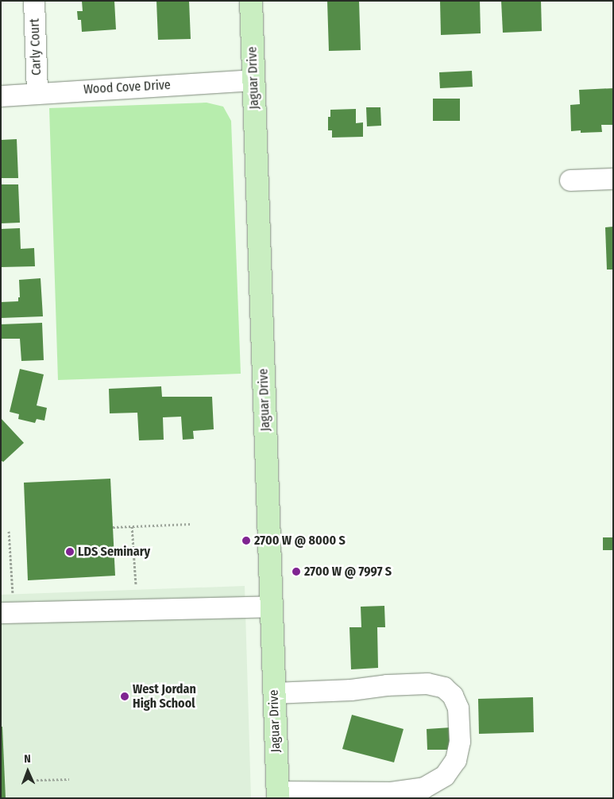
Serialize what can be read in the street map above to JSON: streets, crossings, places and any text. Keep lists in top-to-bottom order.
{
  "streets": {
    "main road": ["Jaguar Drive"],
    "street": ["Carly Court", "Wood Cove Drive"]
  },
  "crossings": [
    ["Carly Court", "Wood Cove Drive"],
    ["Jaguar Drive", "Wood Cove Drive"]
  ],
  "places": [
    "2700 W @ 8000 S",
    "LDS Seminary",
    "2700 W @ 7997 S",
    "West Jordan High School"
  ],
  "north": "top"
}
